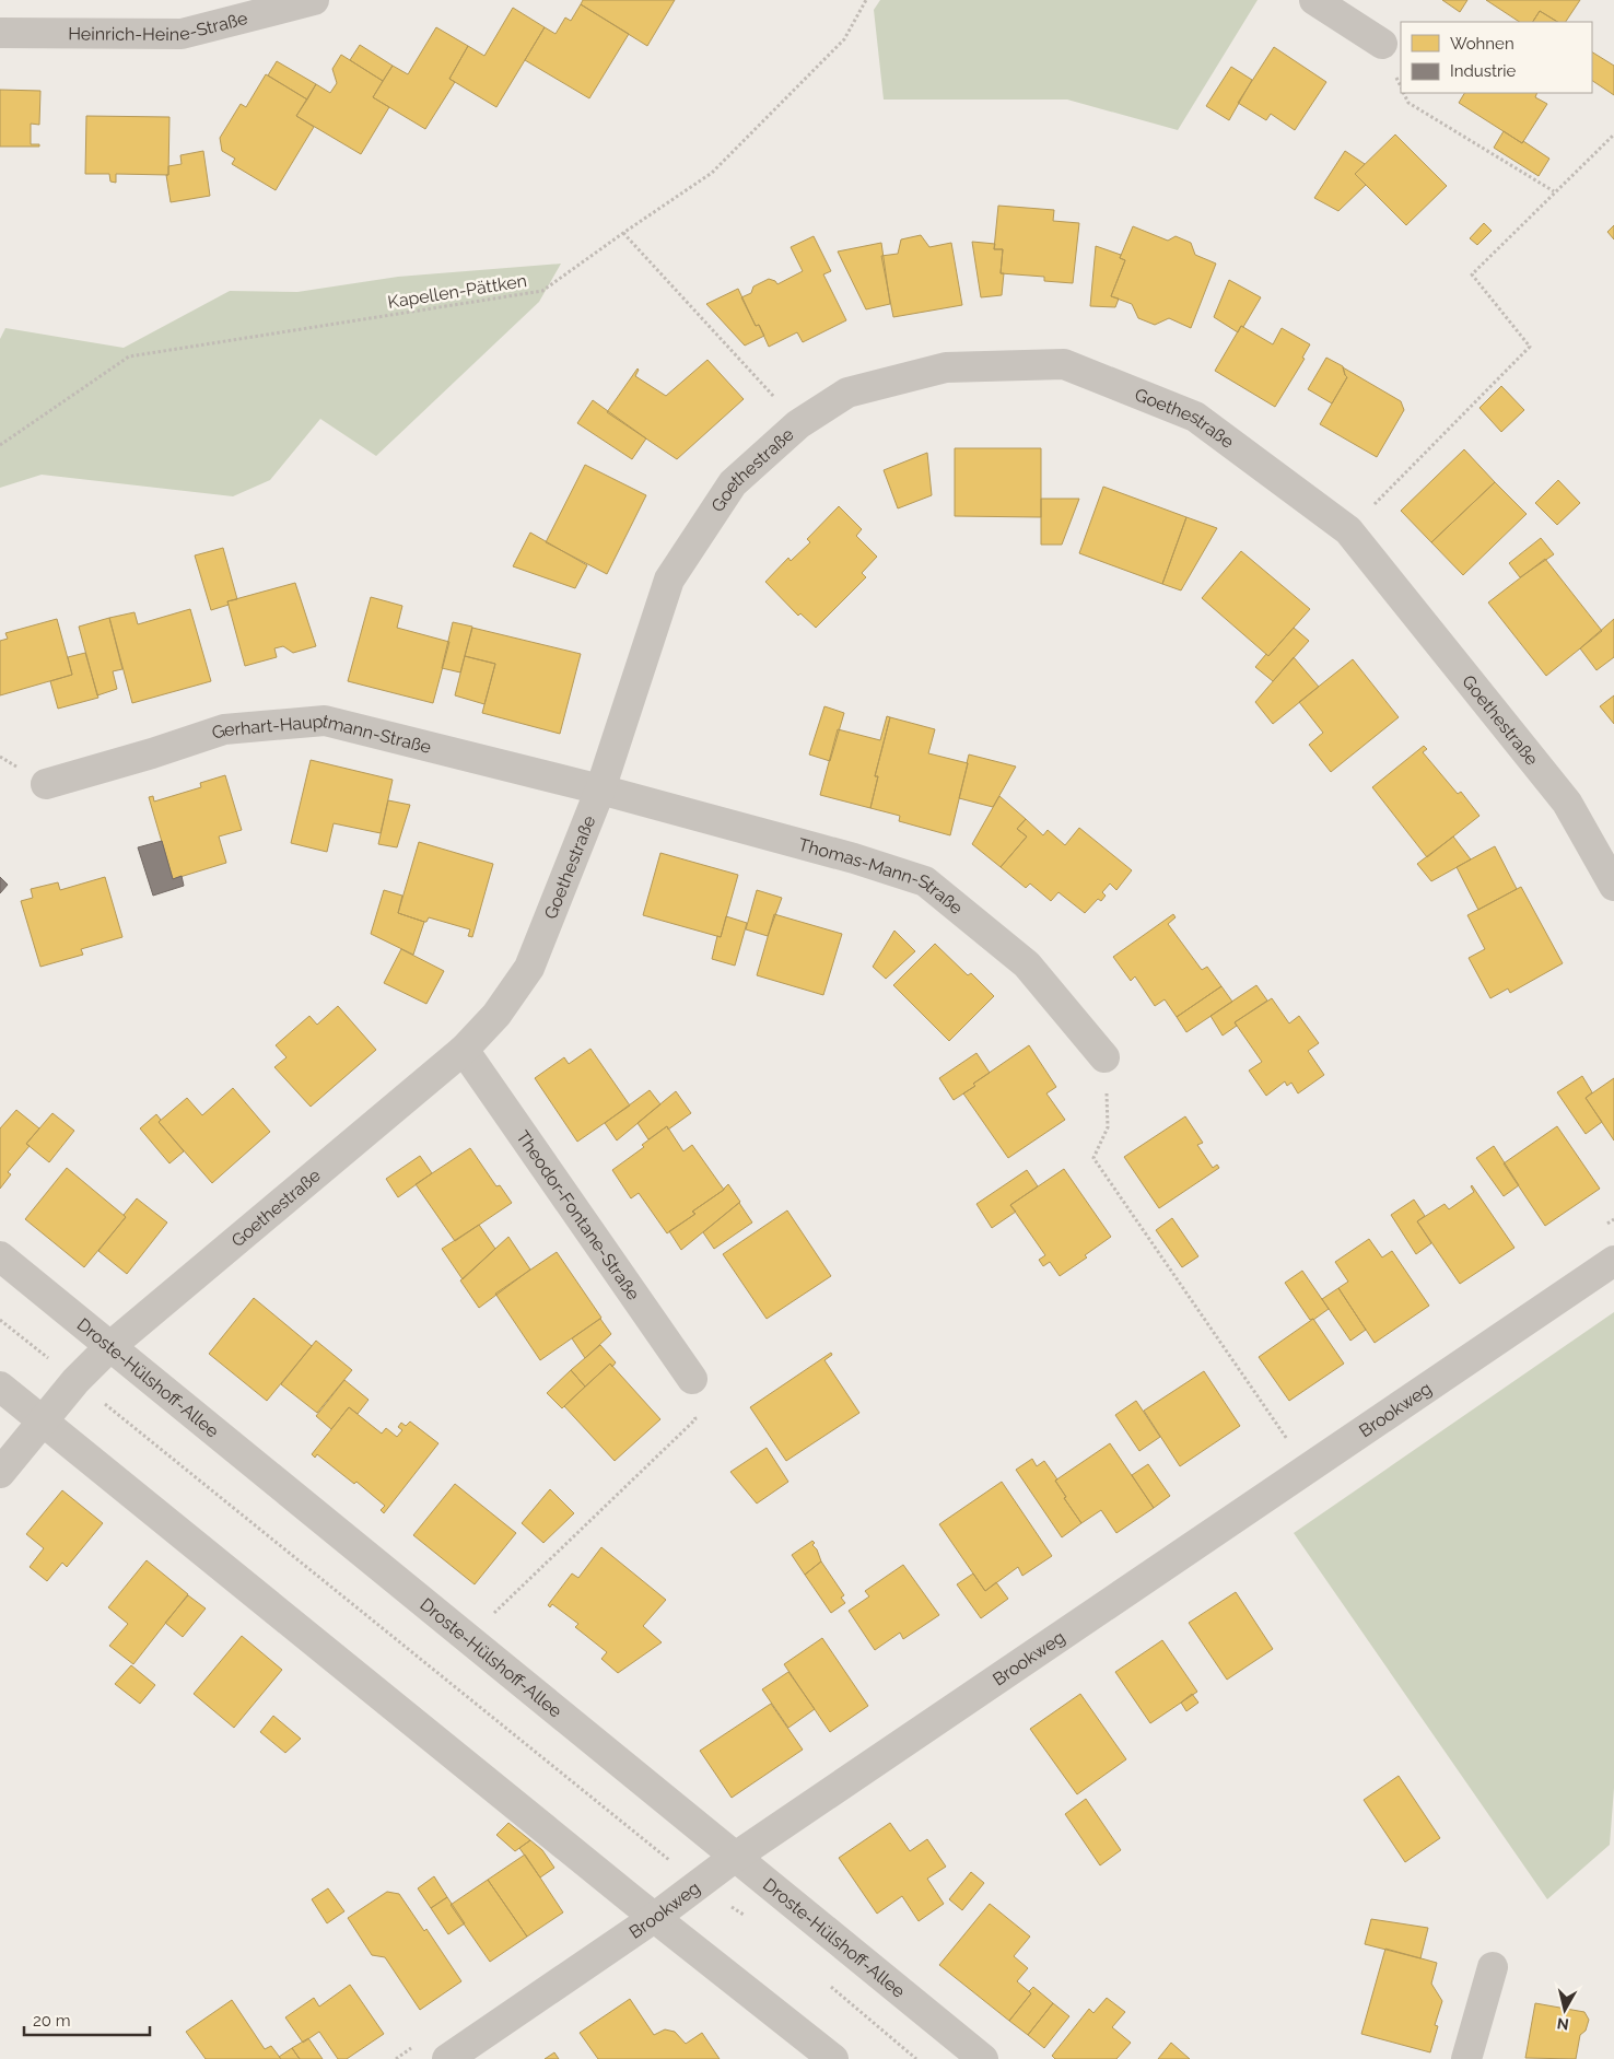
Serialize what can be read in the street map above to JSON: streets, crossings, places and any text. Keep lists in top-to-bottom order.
{
  "streets": {
    "street": [
      "Heinrich-Heine-Straße",
      "Goethestraße",
      "Gerhart-Hauptmann-Straße",
      "Thomas-Mann-Straße",
      "Theodor-Fontane-Straße",
      "Droste-Hülshoff-Allee",
      "Brookweg"
    ],
    "path": ["Kapellen-Pättken"]
  },
  "crossings": [
    ["Goethestraße", "Gerhart-Hauptmann-Straße"],
    ["Goethestraße", "Thomas-Mann-Straße"],
    ["Goethestraße", "Theodor-Fontane-Straße"],
    ["Goethestraße", "Droste-Hülshoff-Allee"],
    ["Gerhart-Hauptmann-Straße", "Thomas-Mann-Straße"],
    ["Droste-Hülshoff-Allee", "Brookweg"]
  ],
  "legend": ["Wohnen", "Industrie"],
  "scale_bar": "20 m",
  "north": "bottom"
}
